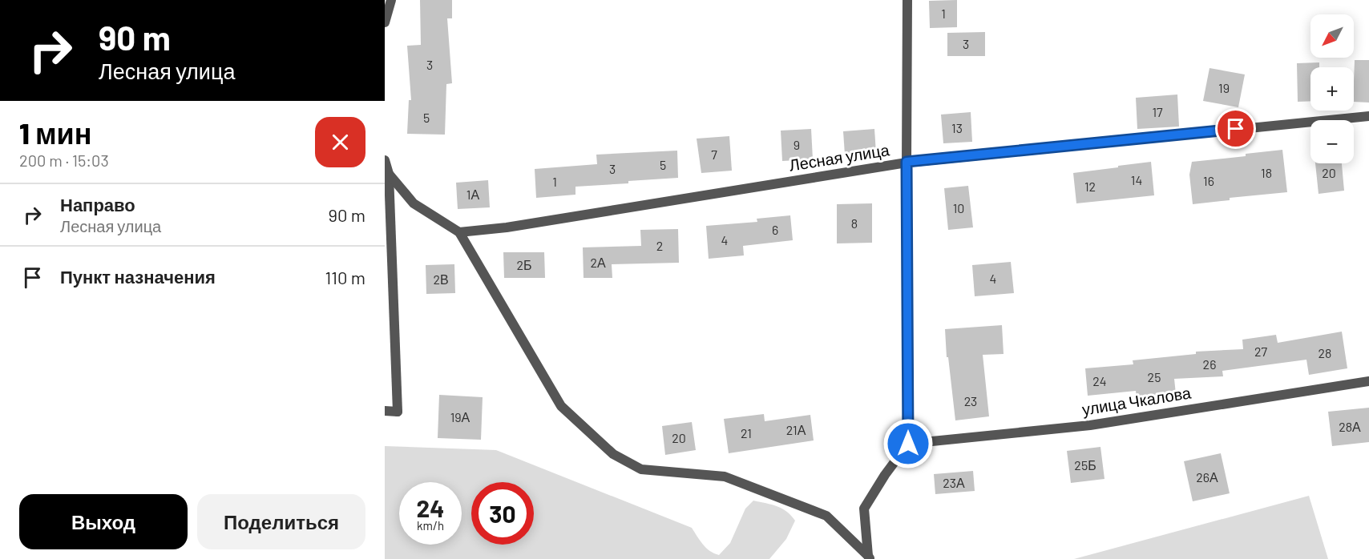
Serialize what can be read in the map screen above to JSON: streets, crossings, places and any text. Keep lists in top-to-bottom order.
{
  "streets": {
    "street": ["Лесная улица", "улица Чкалова"]
  },
  "house_numbers": [
    "1",
    "3",
    "3",
    "19",
    "17",
    "5",
    "13",
    "9",
    "7",
    "5",
    "3",
    "18",
    "20",
    "14",
    "16",
    "1",
    "12",
    "1А",
    "10",
    "8",
    "6",
    "4",
    "2",
    "2А",
    "2Б",
    "4",
    "2В",
    "27",
    "28",
    "26",
    "25",
    "24",
    "23",
    "19А",
    "28А",
    "21А",
    "21",
    "20",
    "25Б",
    "26А",
    "23А"
  ],
  "north": "bottom left",
  "page": {
    "turn": ["90 m", "Лесная улица"],
    "map_buttons": ["+", "−"],
    "heading": ["1 мин", "200 m · 15:03"],
    "list": [
      {
        "name": "Направо",
        "note": "Лесная улица",
        "value": "90 m"
      },
      {
        "name": "Пункт назначения",
        "value": "110 m"
      }
    ],
    "speed": "24 km/h",
    "limit": "30",
    "buttons": ["Выход", "Поделиться"]
  }
}
